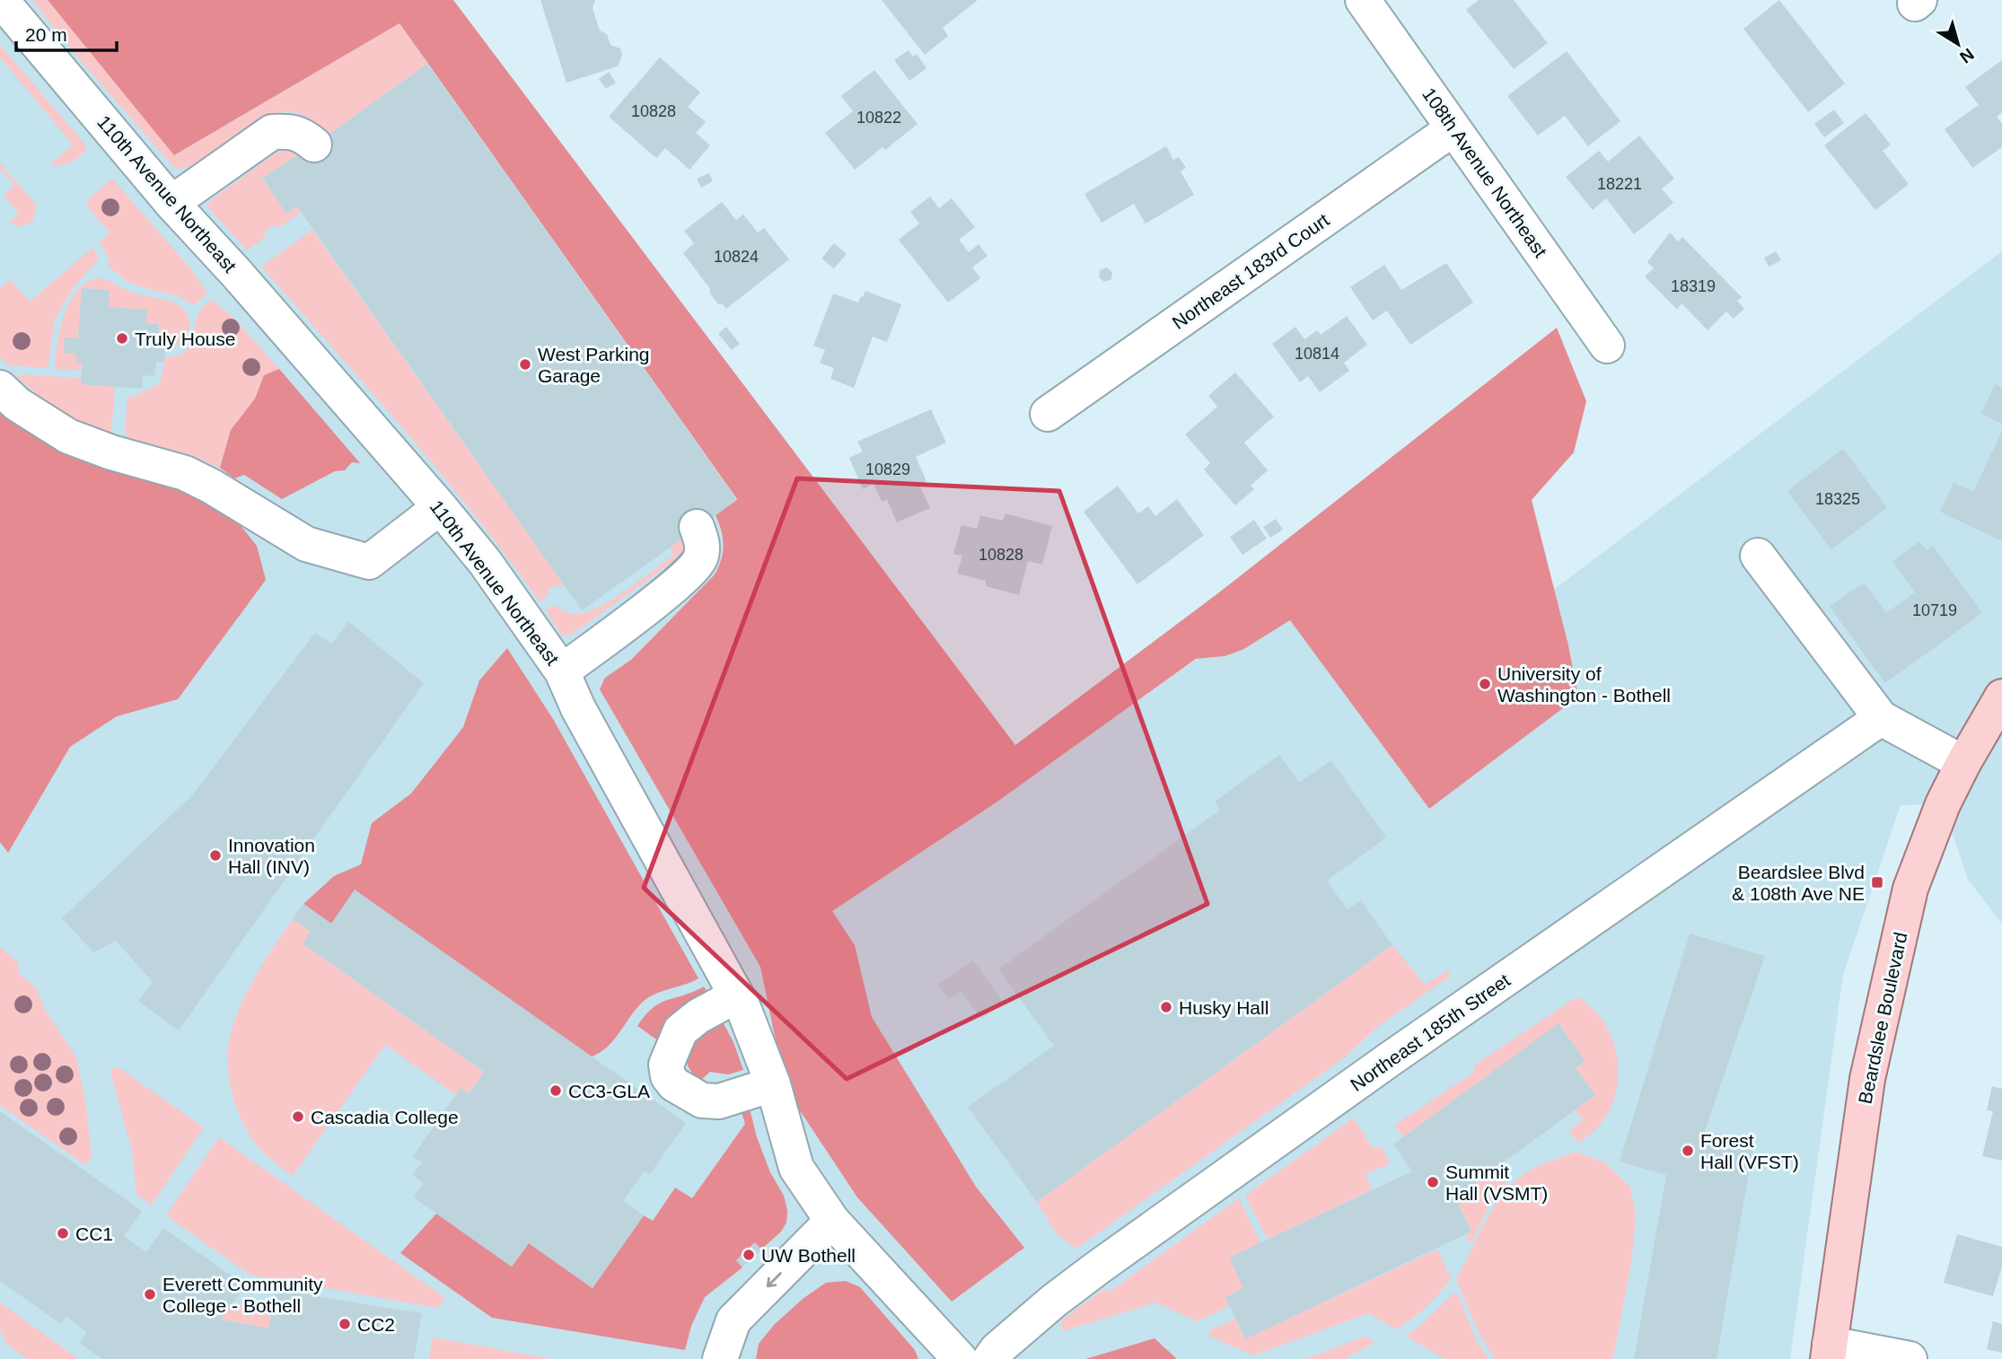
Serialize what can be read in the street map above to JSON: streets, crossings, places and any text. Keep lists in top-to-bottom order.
{
  "streets": {
    "main road": ["Beardslee Boulevard"],
    "street": [
      "108th Avenue Northeast",
      "110th Avenue Northeast",
      "Northeast 183rd Court",
      "Northeast 185th Street"
    ]
  },
  "crossings": [
    ["108th Avenue Northeast", "Northeast 183rd Court"]
  ],
  "places": {
    "other": [
      "Truly House",
      "West Parking Garage",
      "University of Washington - Bothell",
      "Innovation Hall (INV)",
      "Husky Hall",
      "CC3-GLA",
      "Cascadia College",
      "Forest Hall (VFST)",
      "Summit Hall (VSMT)",
      "CC1",
      "UW Bothell",
      "Everett Community College - Bothell",
      "CC2"
    ],
    "transit": ["Beardslee Blvd & 108th Ave NE"]
  },
  "house_numbers": [
    "10828",
    "10822",
    "18221",
    "10824",
    "18319",
    "10814",
    "10829",
    "18325",
    "10828",
    "10719"
  ],
  "scale_bar": "20 m",
  "north": "bottom right"
}
